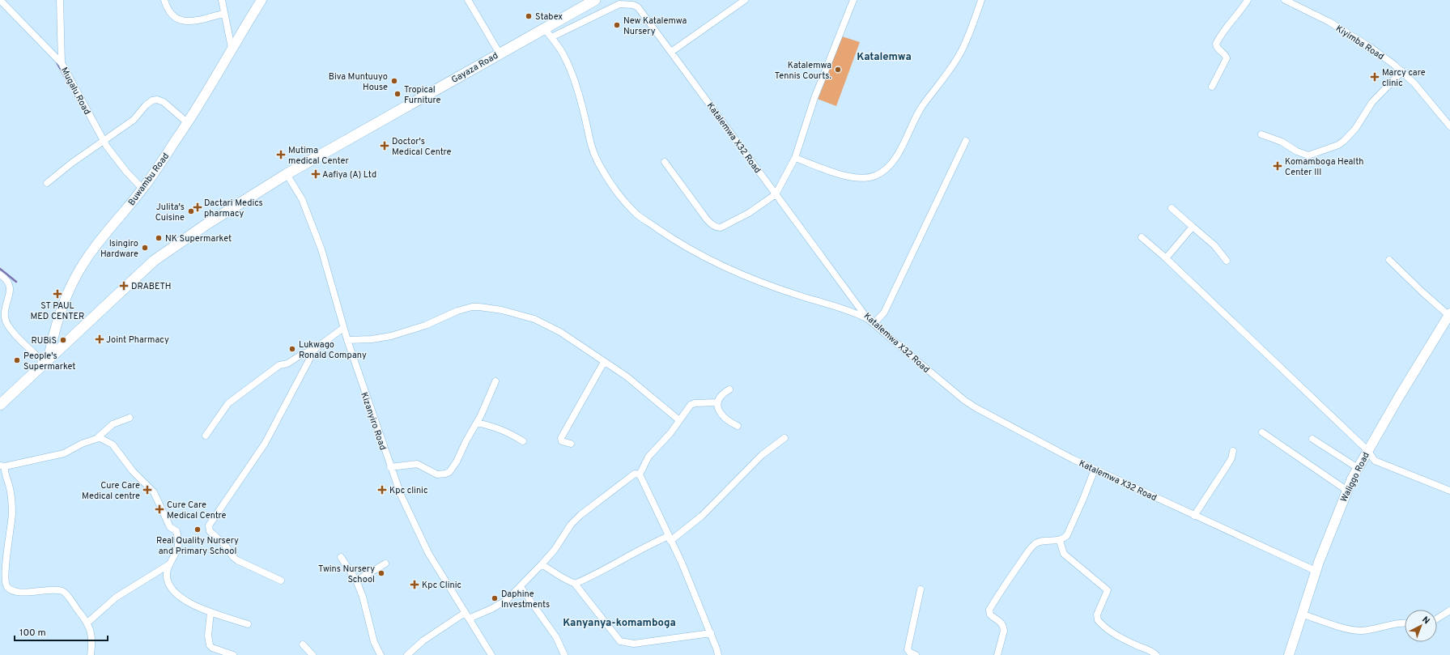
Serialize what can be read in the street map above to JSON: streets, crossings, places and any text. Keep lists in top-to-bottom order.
{
  "streets": {
    "main road": ["Gayaza Road"],
    "street": [
      "Kiyimba Road",
      "Mugalu Road",
      "Katalemwa X32 Road",
      "Buwambu Road",
      "Kizanyiro Road",
      "Waliggo Road"
    ]
  },
  "crossings": [
    ["Gayaza Road", "Buwambu Road"],
    ["Gayaza Road", "Kizanyiro Road"],
    ["Mugalu Road", "Buwambu Road"],
    ["Katalemwa X32 Road", "Waliggo Road"]
  ],
  "districts": ["Katalemwa", "Kanyanya-komamboga"],
  "places": {
    "other": [
      "Stabex",
      "New Katalemwa Nursery",
      "Katalemwa Tennis Courts.",
      "Biva Muntuuyo House",
      "Tropical Furniture",
      "Julita's Cuisine",
      "NK Supermarket",
      "Isingiro Hardware",
      "RUBiS",
      "Lukwago Ronald Company",
      "People's Supermarket",
      "Real Quality Nursery and Primary School",
      "Twins Nursery School",
      "Daphine Investments"
    ],
    "health": [
      "Marcy care clinic",
      "Doctor's Medical Centre",
      "Mutima medical Center",
      "Komamboga Health Center III",
      "Aafiya (A) Ltd",
      "Dactari Medics pharmacy",
      "DRABETH",
      "ST PAUL MED CENTER",
      "Joint Pharmacy",
      "Cure Care Medical centre",
      "Kpc clinic",
      "Cure Care Medical Centre",
      "Kpc Clinic"
    ]
  },
  "scale_bar": "100 m",
  "north": "top right"
}
